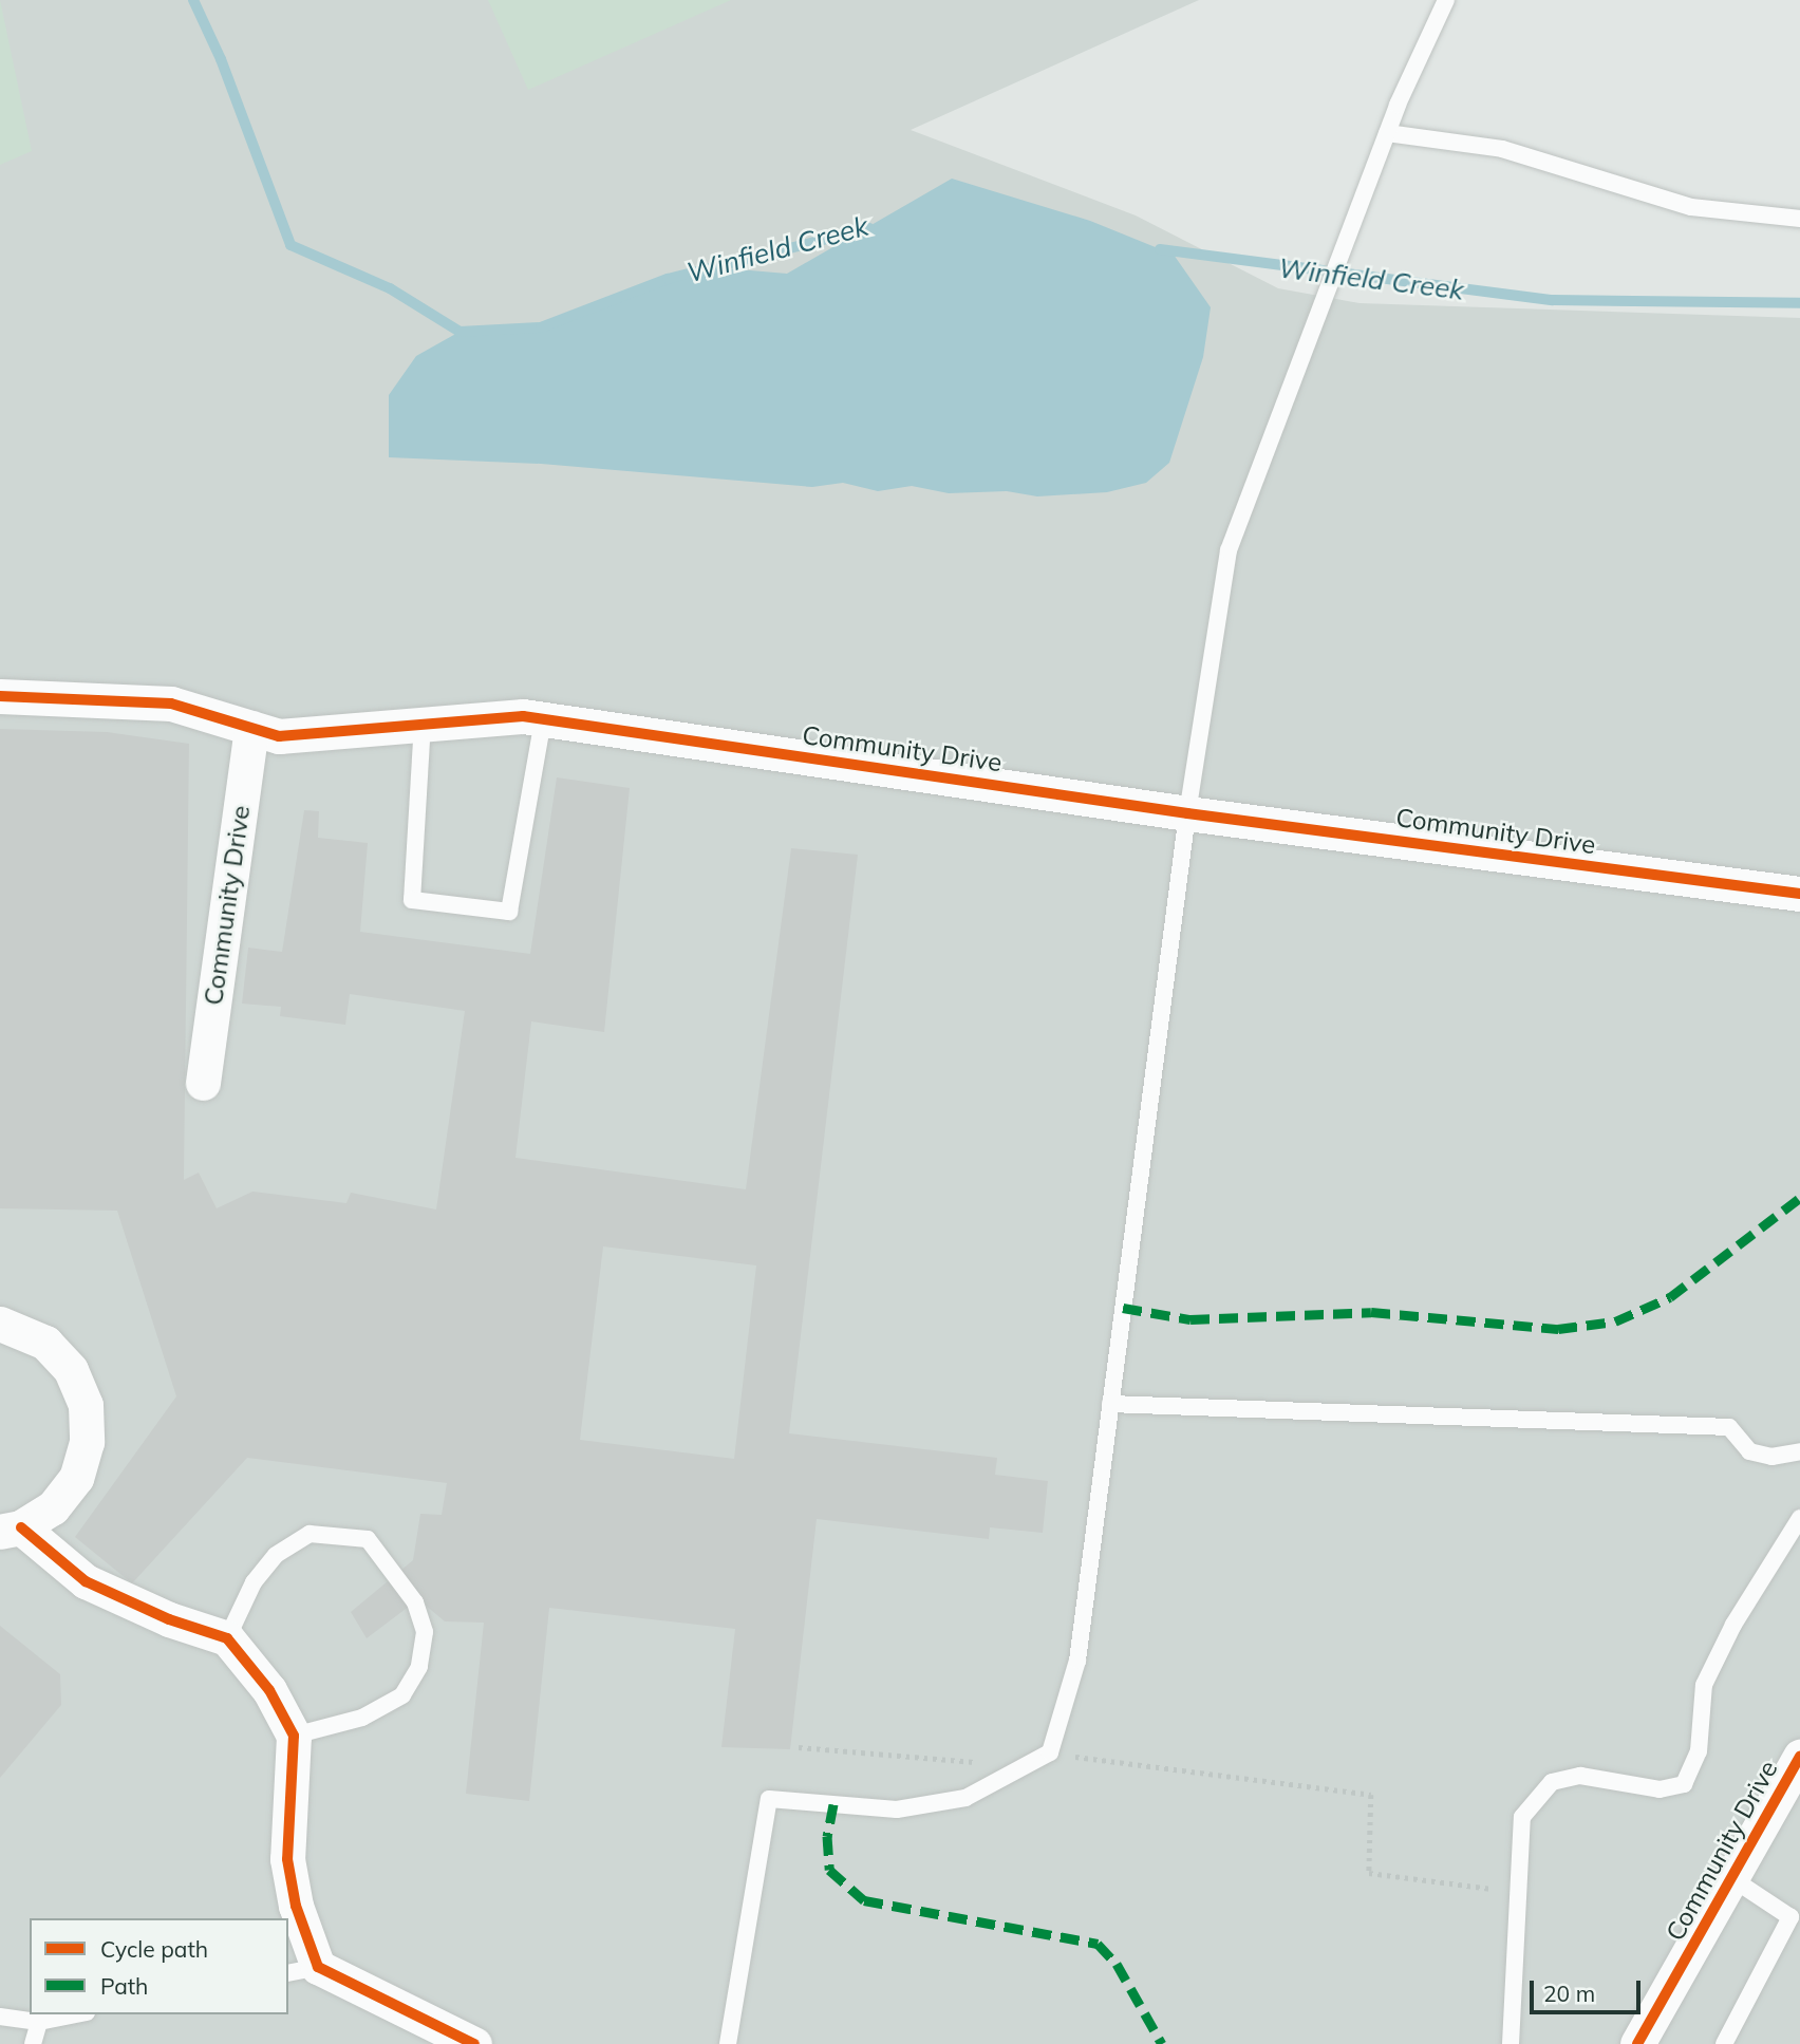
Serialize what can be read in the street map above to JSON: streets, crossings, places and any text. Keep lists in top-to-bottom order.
{
  "streets": {
    "street": ["Community Drive"]
  },
  "water": ["Winfield Creek"],
  "legend": ["Cycle path", "Path"],
  "scale_bar": "20 m"
}
